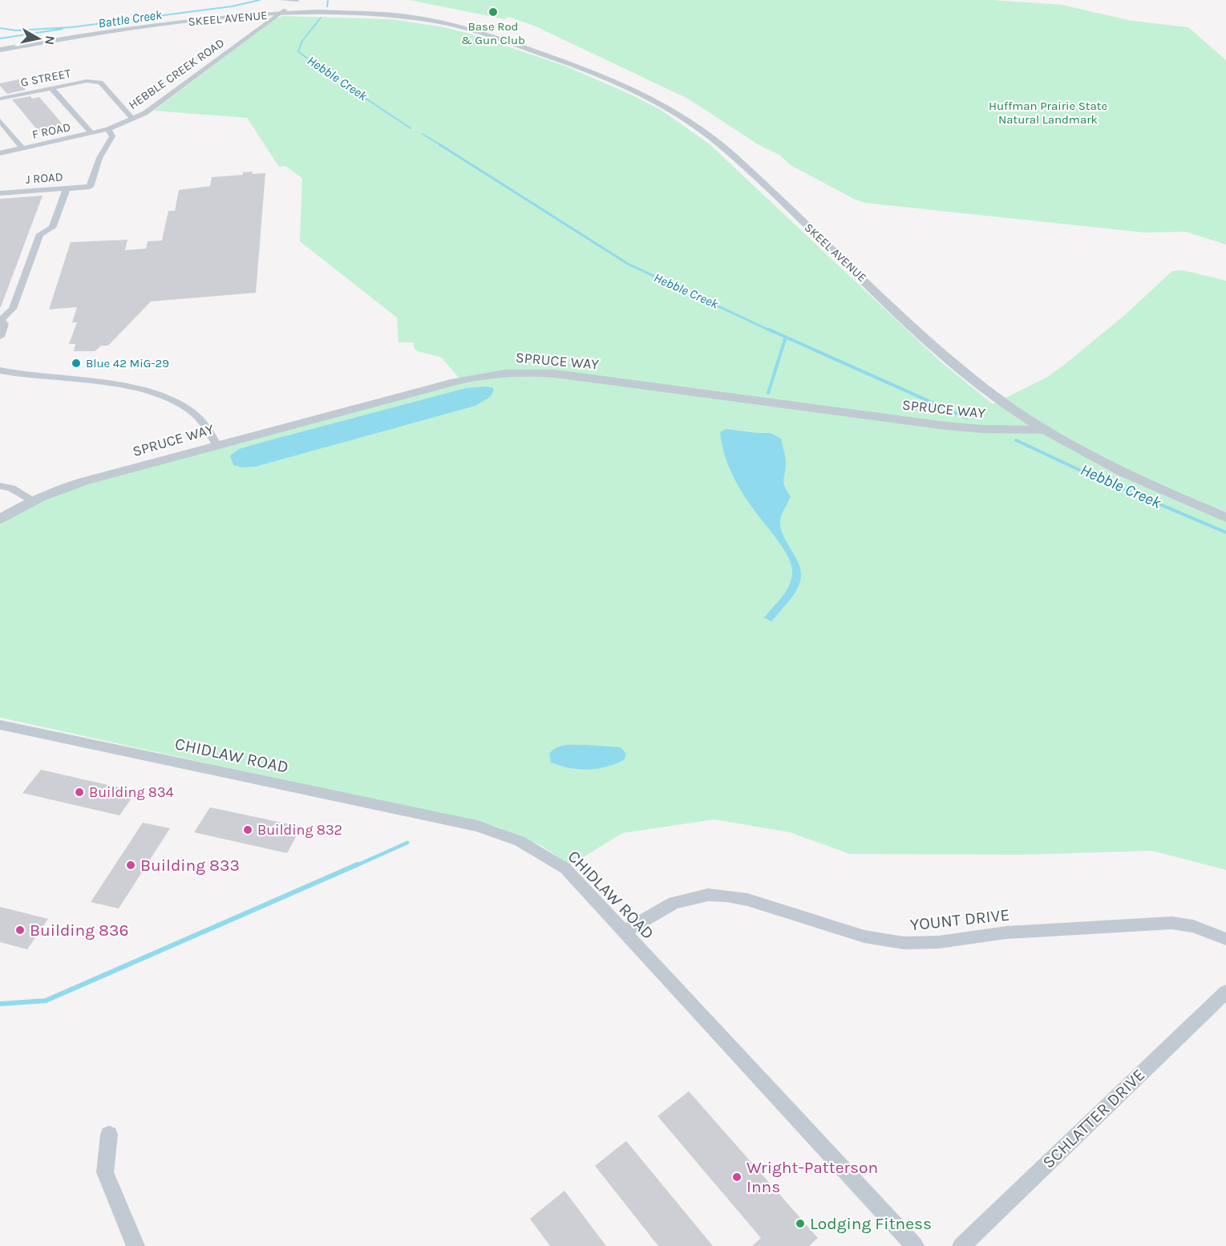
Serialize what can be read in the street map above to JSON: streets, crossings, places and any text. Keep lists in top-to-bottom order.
{
  "streets": {
    "street": [
      "SKEEL AVENUE",
      "HEBBLE CREEK ROAD",
      "G STREET",
      "F ROAD",
      "J ROAD",
      "SPRUCE WAY",
      "CHIDLAW ROAD",
      "YOUNT DRIVE",
      "SCHLATTER DRIVE"
    ]
  },
  "crossings": [
    ["SKEEL AVENUE", "HEBBLE CREEK ROAD"],
    ["SKEEL AVENUE", "SPRUCE WAY"],
    ["HEBBLE CREEK ROAD", "G STREET"],
    ["HEBBLE CREEK ROAD", "F ROAD"],
    ["HEBBLE CREEK ROAD", "J ROAD"],
    ["F ROAD", "J ROAD"],
    ["CHIDLAW ROAD", "YOUNT DRIVE"]
  ],
  "water": ["Battle Creek", "Hebble Creek"],
  "parks": ["Huffman Prairie State Natural Landmark"],
  "places": [
    "Base Rod & Gun Club",
    "Blue 42 MiG-29",
    "Building 834",
    "Building 832",
    "Building 833",
    "Building 836",
    "Wright-Patterson Inns",
    "Lodging Fitness"
  ],
  "north": "right"
}
